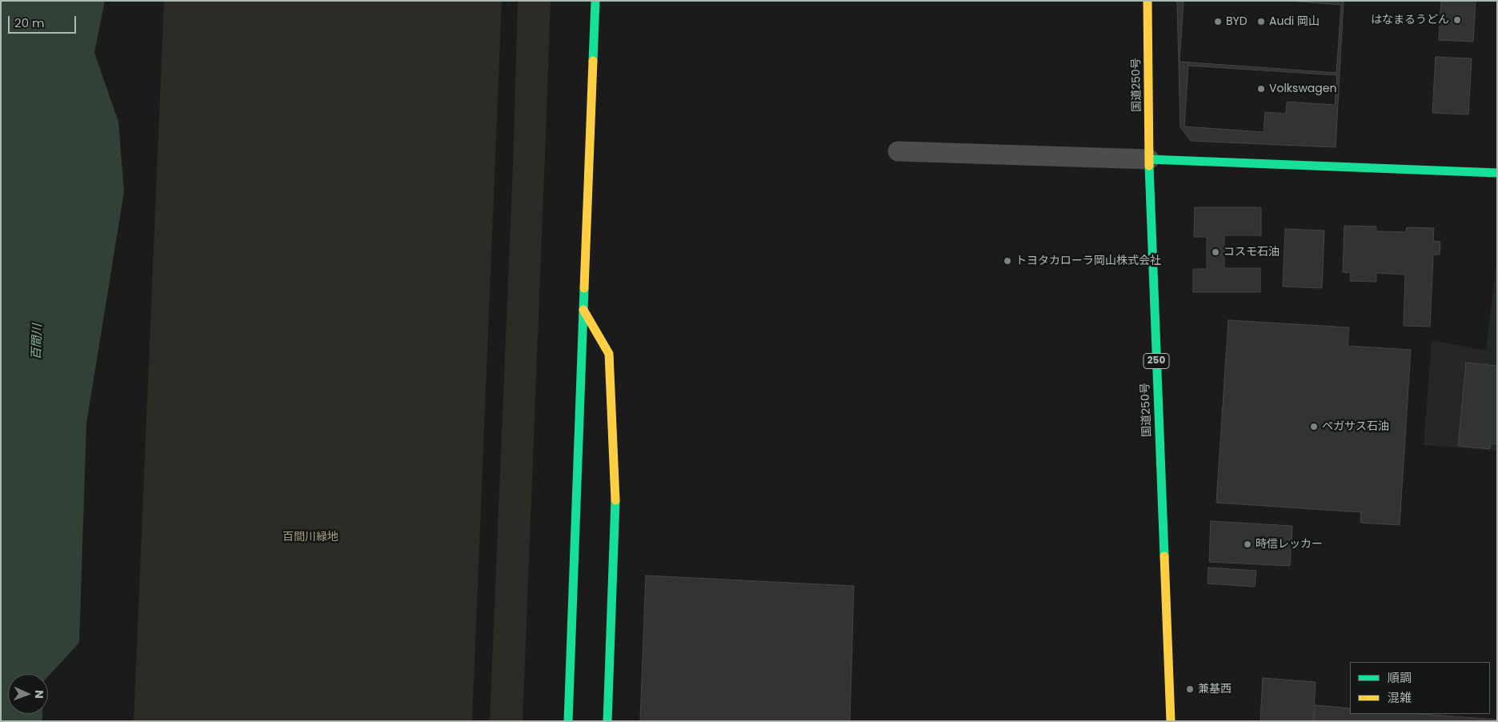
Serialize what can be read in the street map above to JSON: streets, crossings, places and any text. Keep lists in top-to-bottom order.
{
  "streets": {
    "main road": ["国道250号", "250"]
  },
  "water": ["百間川"],
  "parks": ["百間川緑地"],
  "places": [
    "はなまるうどん",
    "BYD",
    "Audi 岡山",
    "Volkswagen",
    "コスモ石油",
    "トヨタカローラ岡山株式会社",
    "ペガサス石油",
    "時信レッカー",
    "兼基西"
  ],
  "legend": ["順調", "混雑"],
  "scale_bar": "20 m",
  "north": "right"
}
